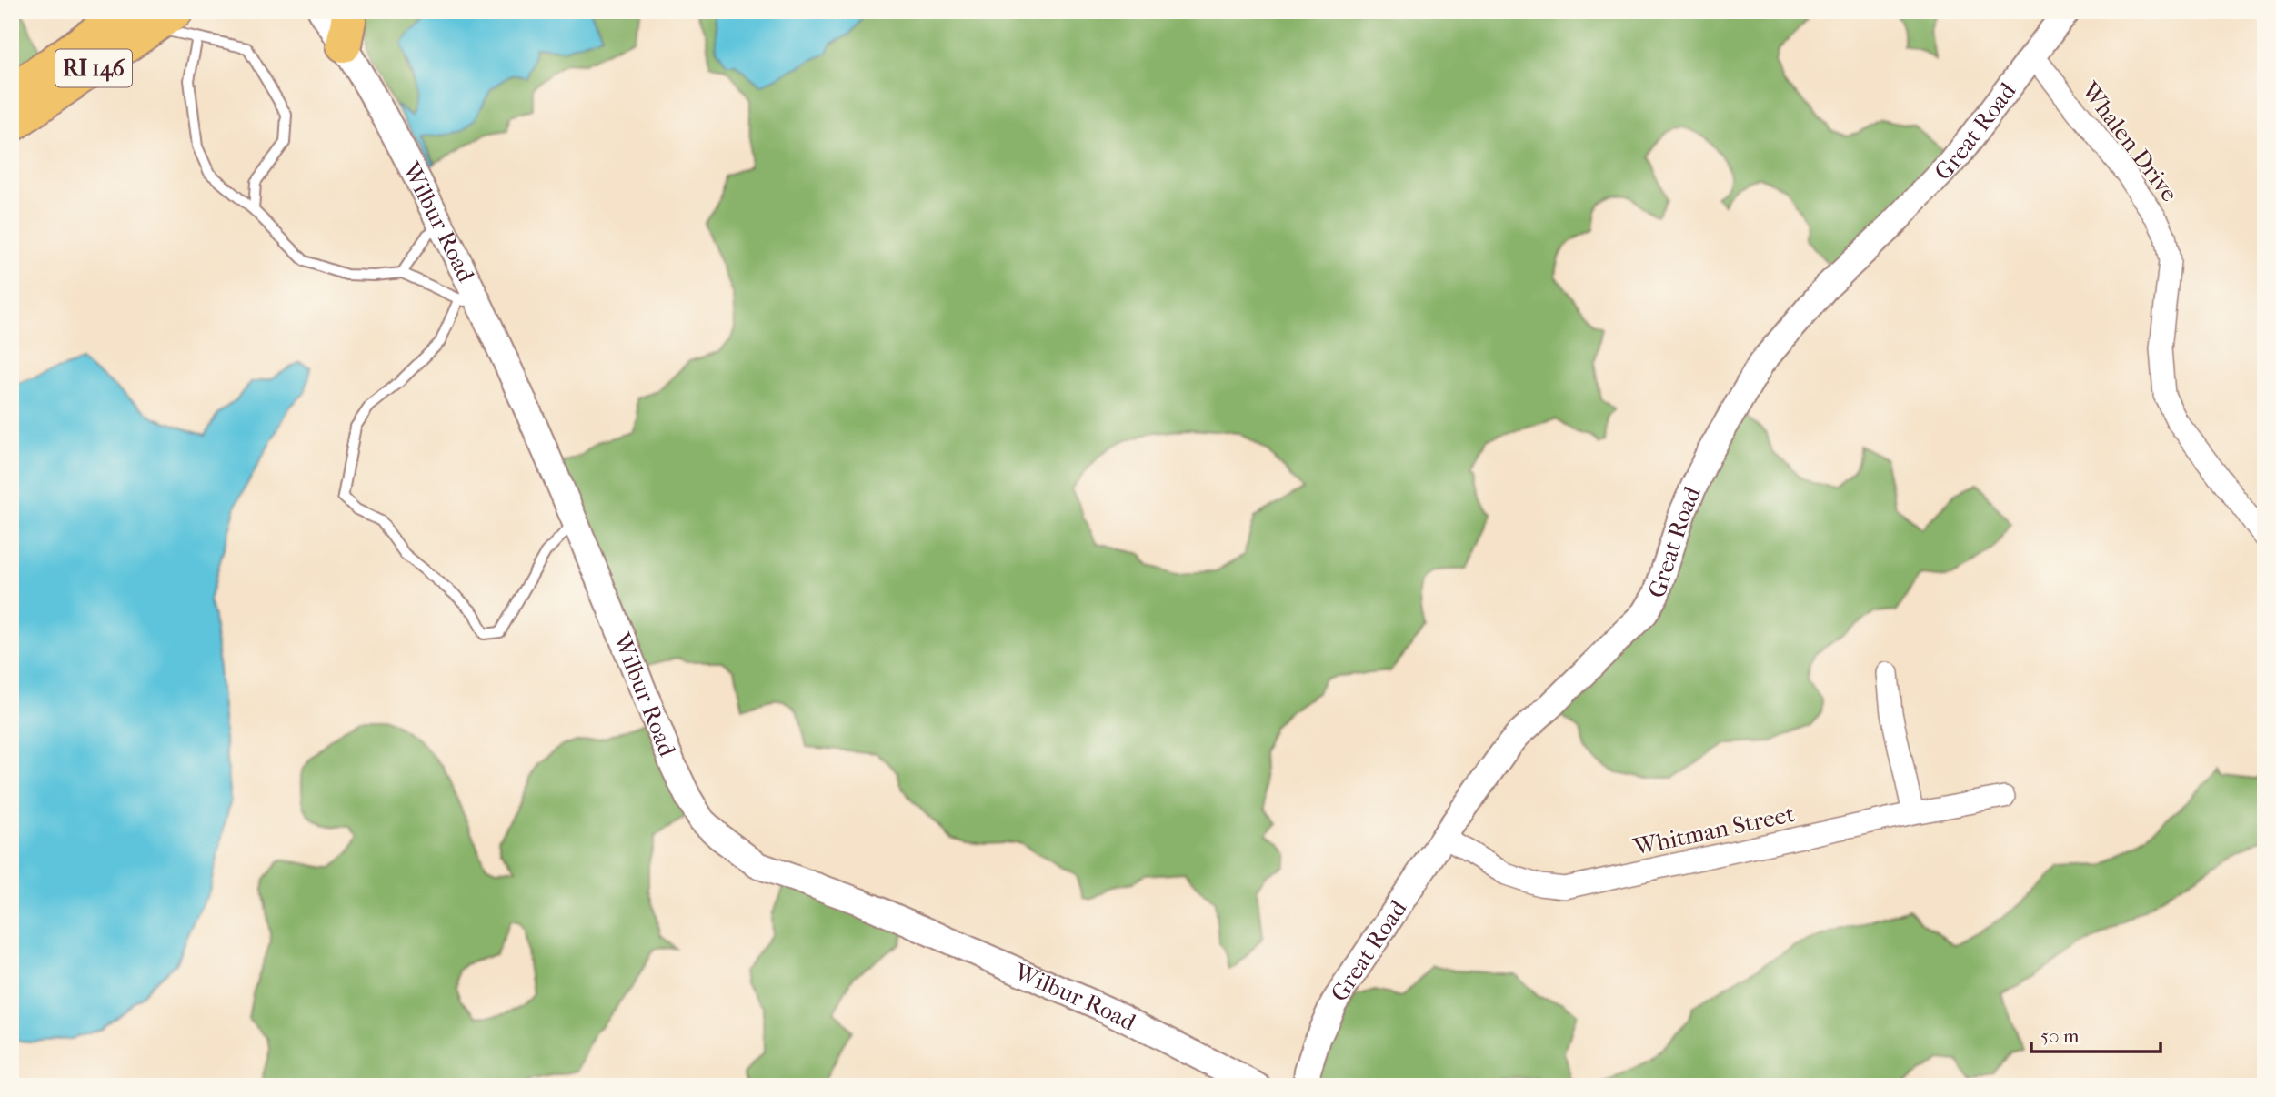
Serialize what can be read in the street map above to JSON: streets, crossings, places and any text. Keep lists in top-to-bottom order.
{
  "streets": {
    "highway": ["RI 146"],
    "street": [
      "Great Road",
      "Whalen Drive",
      "Wilbur Road",
      "Whitman Street"
    ]
  },
  "crossings": [
    ["Great Road", "Whalen Drive"],
    ["Great Road", "Whitman Street"]
  ],
  "scale_bar": "50 m"
}
